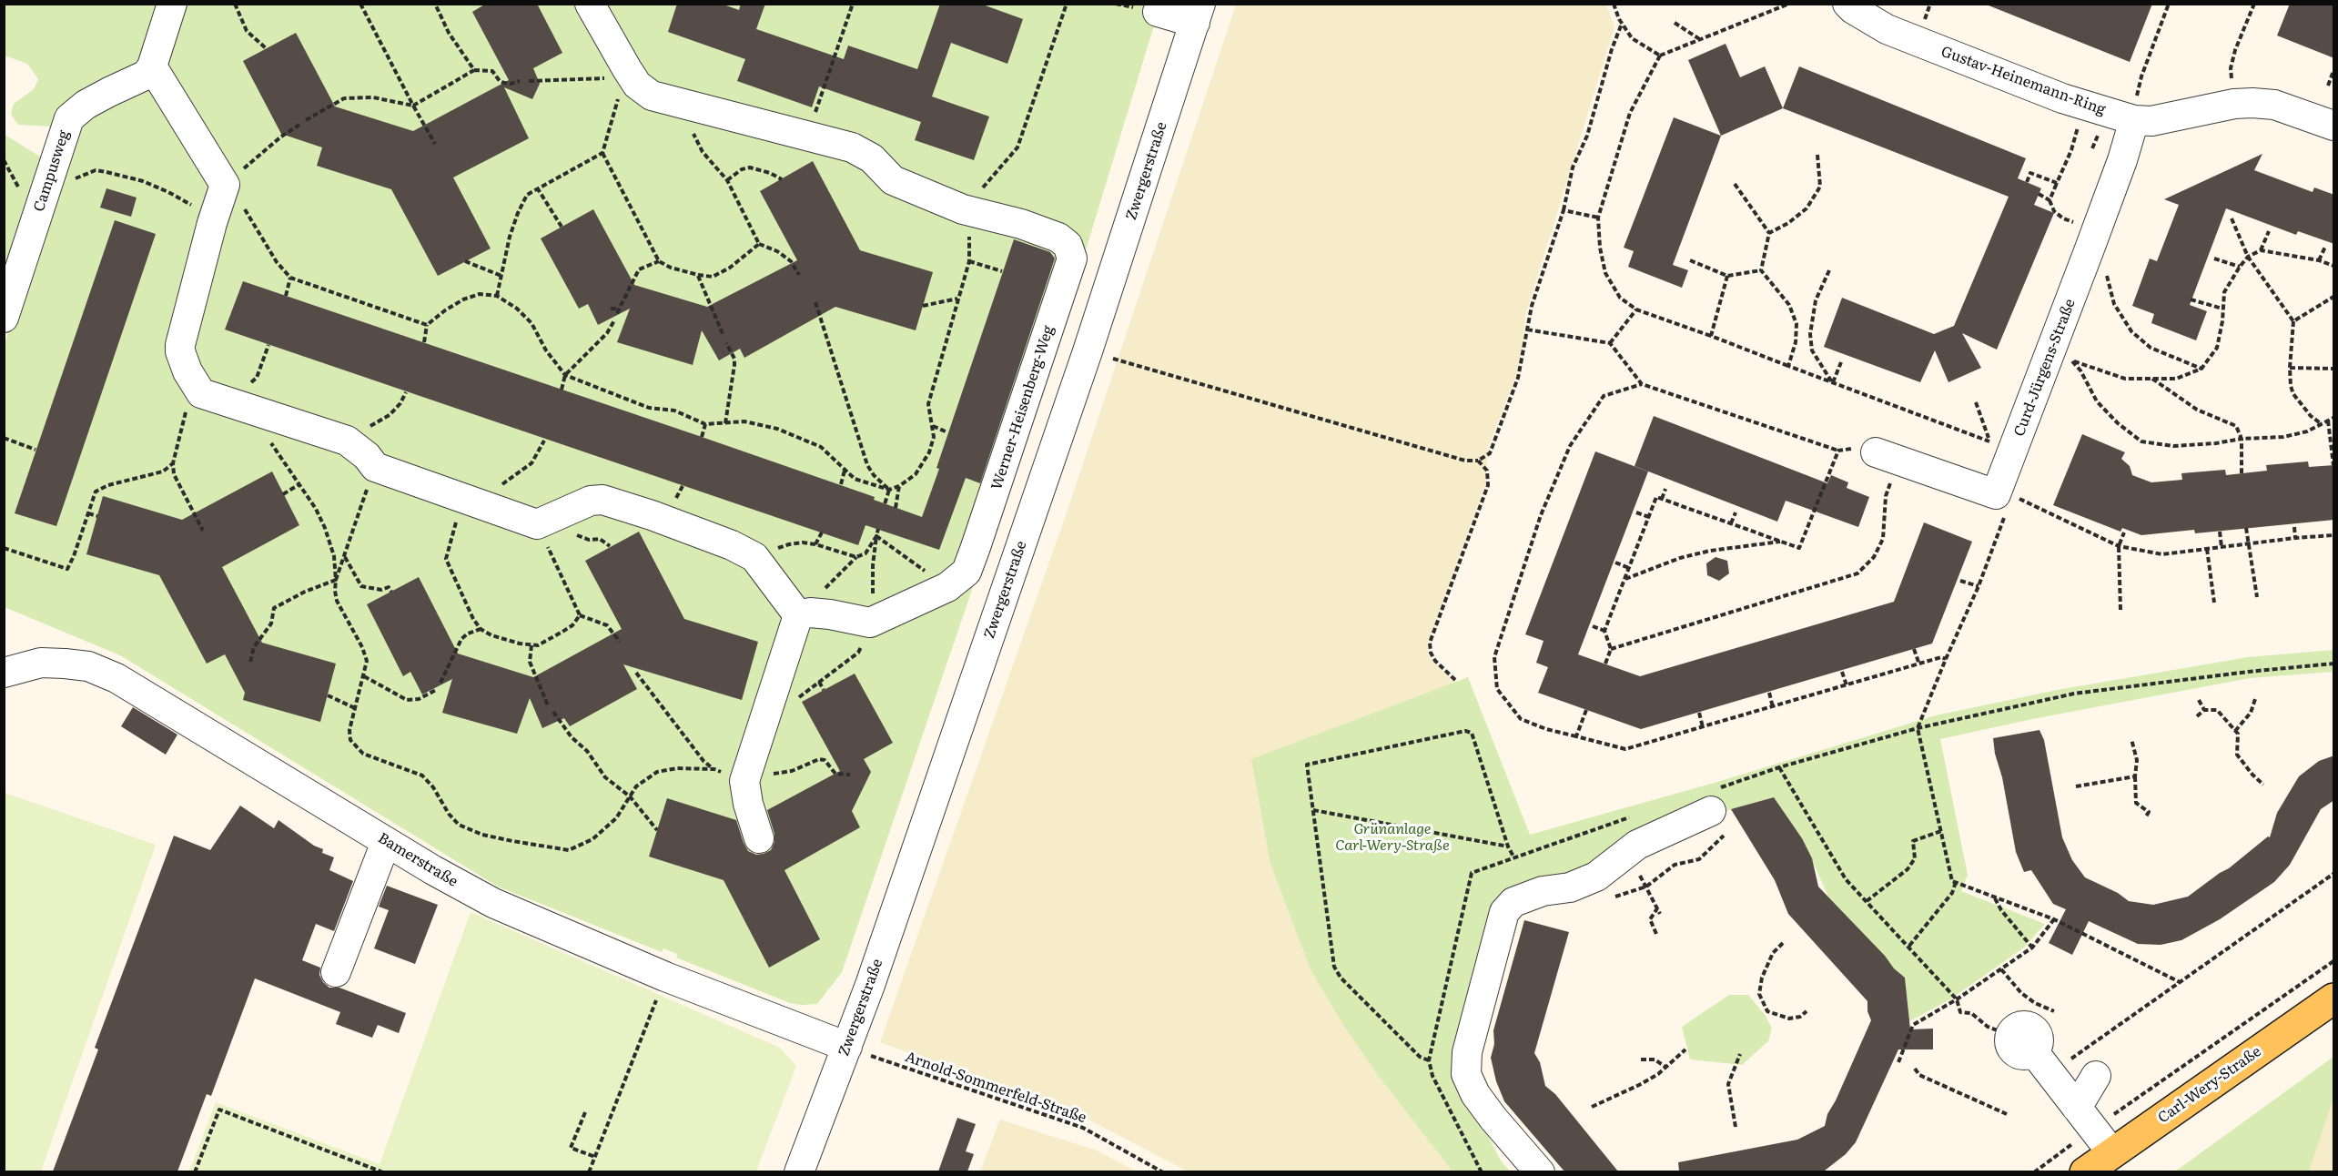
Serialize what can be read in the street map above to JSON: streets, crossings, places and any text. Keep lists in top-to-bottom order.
{
  "streets": {
    "main road": ["Carl-Wery-Straße"],
    "street": [
      "Gustav-Heinemann-Ring",
      "Campusweg",
      "Zwergerstraße",
      "Curd-Jürgens-Straße",
      "Werner-Heisenberg-Weg",
      "Bamerstraße"
    ],
    "path": ["Arnold-Sommerfeld-Straße"]
  },
  "crossings": [
    ["Gustav-Heinemann-Ring", "Curd-Jürgens-Straße"],
    ["Zwergerstraße", "Bamerstraße"],
    ["Zwergerstraße", "Arnold-Sommerfeld-Straße"],
    ["Bamerstraße", "Arnold-Sommerfeld-Straße"]
  ],
  "parks": ["Grünanlage Carl-Wery-Straße"]
}
